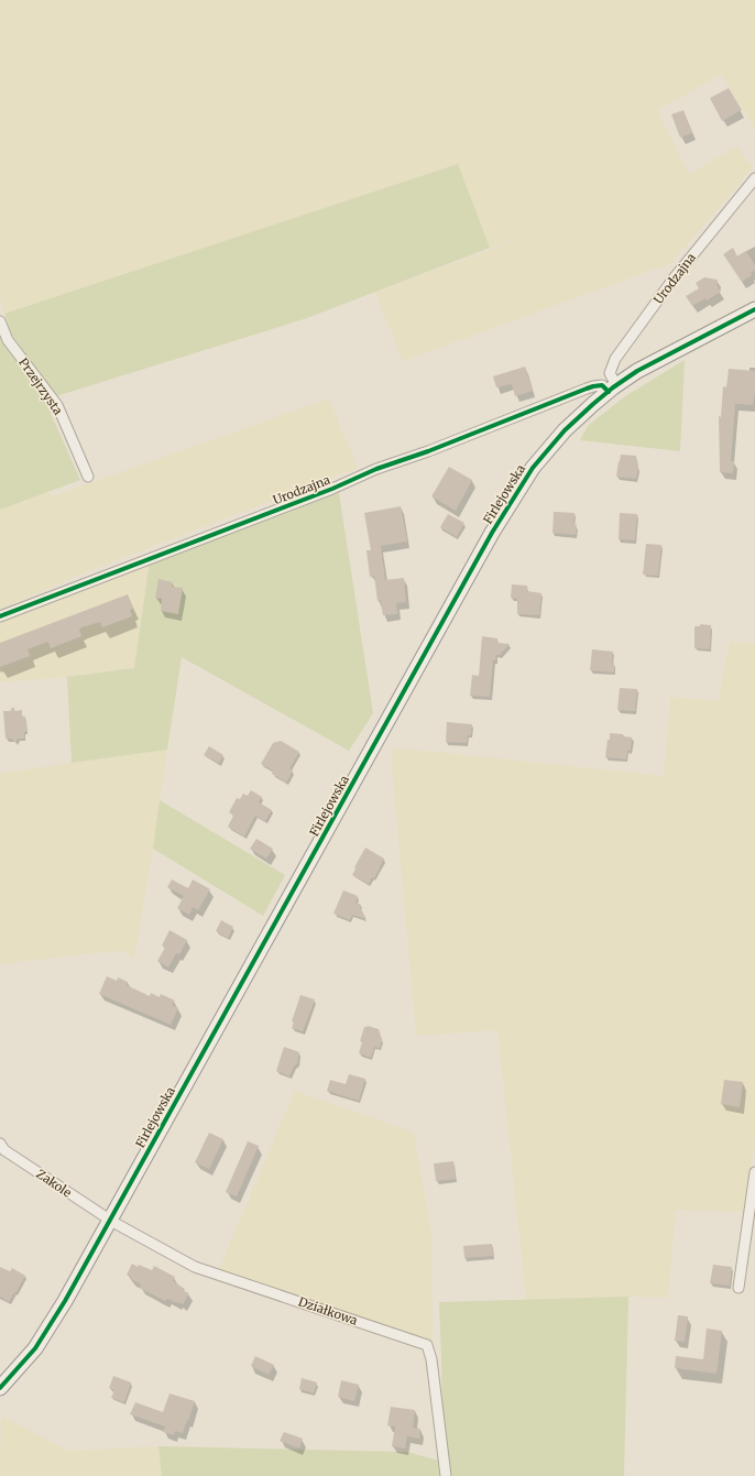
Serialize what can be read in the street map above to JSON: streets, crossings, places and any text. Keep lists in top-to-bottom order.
{
  "streets": {
    "street": [
      "Urodzajna",
      "Przejrzysta",
      "Firlejowska",
      "Zakole",
      "Działkowa"
    ]
  },
  "crossings": [
    ["Urodzajna", "Firlejowska"],
    ["Firlejowska", "Zakole"],
    ["Firlejowska", "Działkowa"],
    ["Zakole", "Działkowa"]
  ]
}
